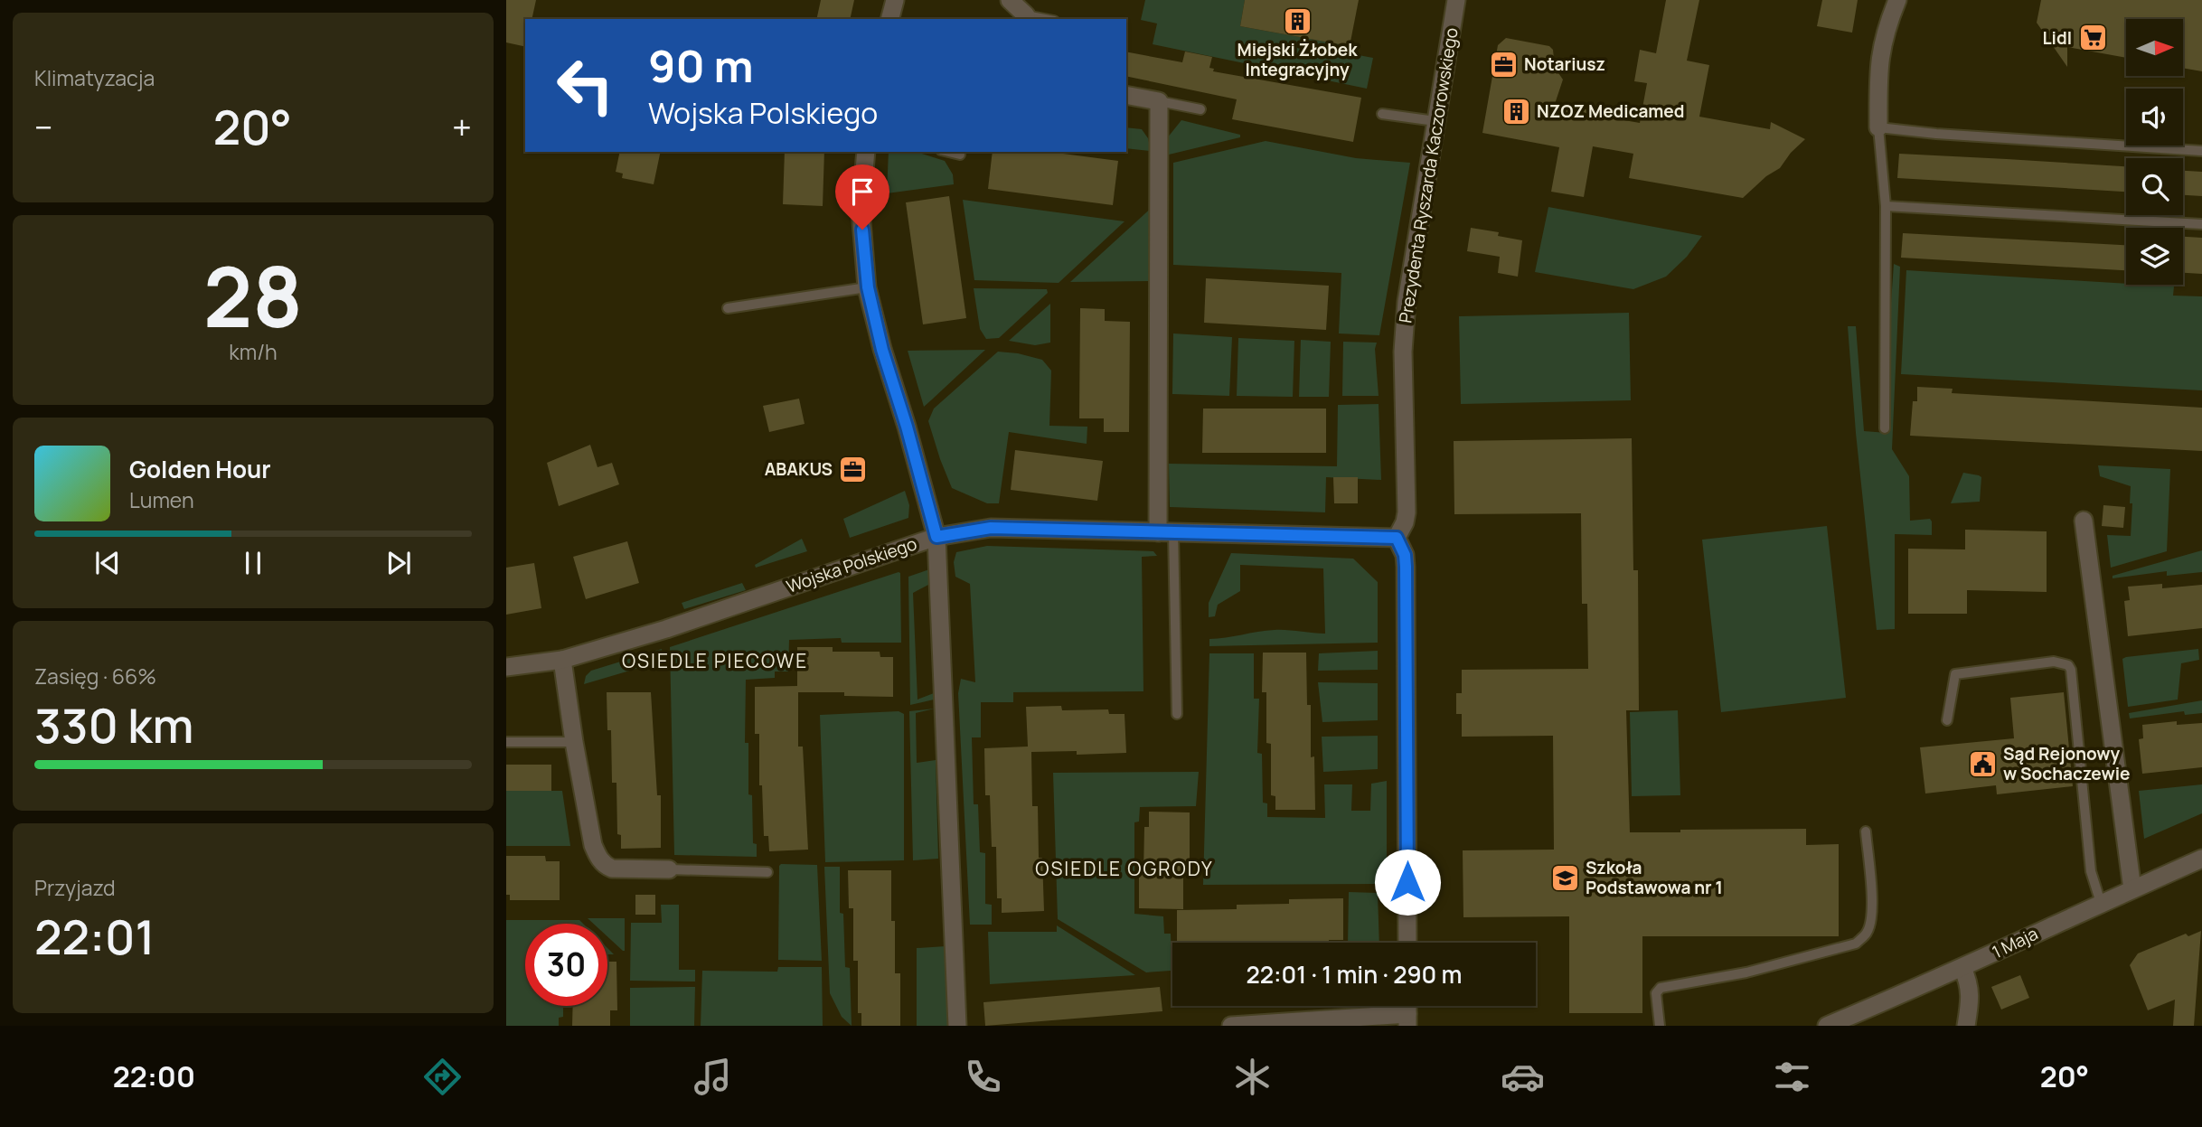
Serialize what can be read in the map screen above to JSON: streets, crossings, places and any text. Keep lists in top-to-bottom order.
{
  "streets": {
    "street": ["Prezydenta Ryszarda Kaczorowskiego", "Wojska Polskiego", "1 Maja"]
  },
  "crossings": [
    ["Prezydenta Ryszarda Kaczorowskiego", "Wojska Polskiego"]
  ],
  "districts": ["OSIEDLE PIECOWE", "OSIEDLE OGRODY"],
  "places": {
    "building": ["Miejski Żłobek Integracyjny", "NZOZ Medicamed"],
    "supermarket": ["Lidl"],
    "office": ["Notariusz", "ABAKUS"],
    "public building": ["Sąd Rejonowy w Sochaczewie"],
    "school or university": ["Szkoła Podstawowa nr 1"]
  },
  "north": "right",
  "page": {
    "tile": [
      "Klimatyzacja",
      ["28", "km/h"],
      ["Zasięg · 66%", "330 km"],
      ["Przyjazd", "22:01"]
    ],
    "turn": ["90 m", "Wojska Polskiego"],
    "heat": ["−", "20°", "+"],
    "song": ["Golden Hour", "Lumen"],
    "limit": "30",
    "trip": "22:01 · 1 min · 290 m",
    "tabs": ["22:00", "20°"]
  }
}
